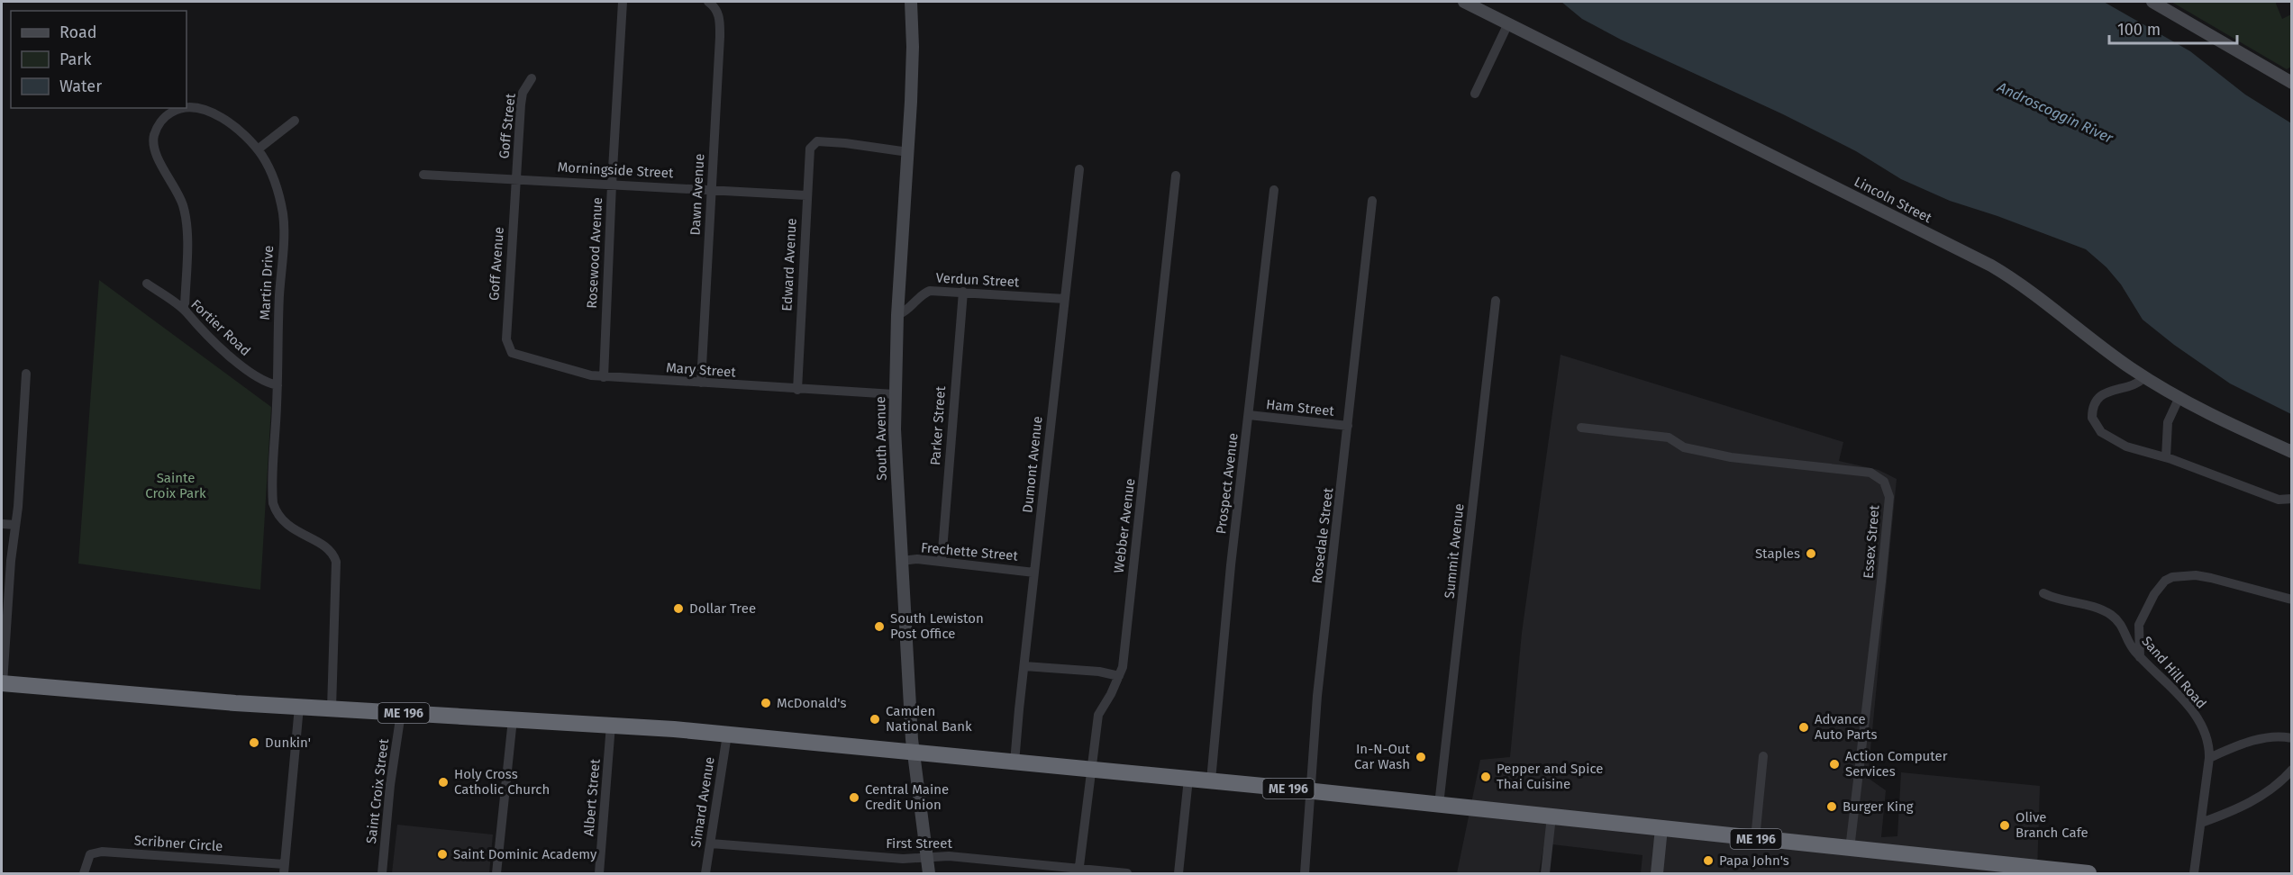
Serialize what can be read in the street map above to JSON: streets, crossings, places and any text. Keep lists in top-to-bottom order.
{
  "streets": {
    "highway": ["ME 196"],
    "main road": ["Lincoln Street", "South Avenue"],
    "street": [
      "Goff Street",
      "Morningside Street",
      "Dawn Avenue",
      "Rosewood Avenue",
      "Goff Avenue",
      "Edward Avenue",
      "Verdun Street",
      "Martin Drive",
      "Fortier Road",
      "Mary Street",
      "Ham Street",
      "Parker Street",
      "Dumont Avenue",
      "Prospect Avenue",
      "Webber Avenue",
      "Rosedale Street",
      "Essex Street",
      "Summit Avenue",
      "Frechette Street",
      "Sand Hill Road",
      "Saint Croix Street",
      "Albert Street",
      "Simard Avenue",
      "Scribner Circle",
      "First Street"
    ]
  },
  "crossings": [
    ["Goff Street", "Morningside Street"],
    ["Goff Street", "Goff Avenue"],
    ["Morningside Street", "Dawn Avenue"],
    ["Morningside Street", "Rosewood Avenue"],
    ["Morningside Street", "Goff Avenue"],
    ["Morningside Street", "Edward Avenue"],
    ["Dawn Avenue", "Mary Street"],
    ["Rosewood Avenue", "Mary Street"],
    ["Goff Avenue", "Mary Street"],
    ["Edward Avenue", "Mary Street"],
    ["Edward Avenue", "South Avenue"],
    ["Verdun Street", "Parker Street"],
    ["Verdun Street", "South Avenue"],
    ["Verdun Street", "Dumont Avenue"],
    ["Martin Drive", "Fortier Road"],
    ["Martin Drive", "ME 196"],
    ["Mary Street", "South Avenue"],
    ["Ham Street", "Prospect Avenue"],
    ["Ham Street", "Rosedale Street"],
    ["Parker Street", "Frechette Street"],
    ["South Avenue", "Frechette Street"],
    ["South Avenue", "ME 196"],
    ["South Avenue", "First Street"],
    ["Dumont Avenue", "Frechette Street"],
    ["Dumont Avenue", "ME 196"],
    ["Prospect Avenue", "ME 196"],
    ["Webber Avenue", "ME 196"],
    ["Webber Avenue", "First Street"],
    ["Rosedale Street", "ME 196"],
    ["Essex Street", "ME 196"],
    ["Summit Avenue", "ME 196"],
    ["ME 196", "Saint Croix Street"],
    ["ME 196", "Albert Street"],
    ["ME 196", "Simard Avenue"],
    ["Simard Avenue", "First Street"]
  ],
  "water": ["Androscoggin River"],
  "parks": ["Sainte Croix Park"],
  "places": [
    "Staples",
    "Dollar Tree",
    "South Lewiston Post Office",
    "McDonald's",
    "Camden National Bank",
    "Advance Auto Parts",
    "Dunkin'",
    "In-N-Out Car Wash",
    "Action Computer Services",
    "Pepper and Spice Thai Cuisine",
    "Holy Cross Catholic Church",
    "Central Maine Credit Union",
    "Burger King",
    "Olive Branch Cafe",
    "Saint Dominic Academy",
    "Papa John's"
  ],
  "legend": ["Road", "Park", "Water"],
  "scale_bar": "100 m"
}
